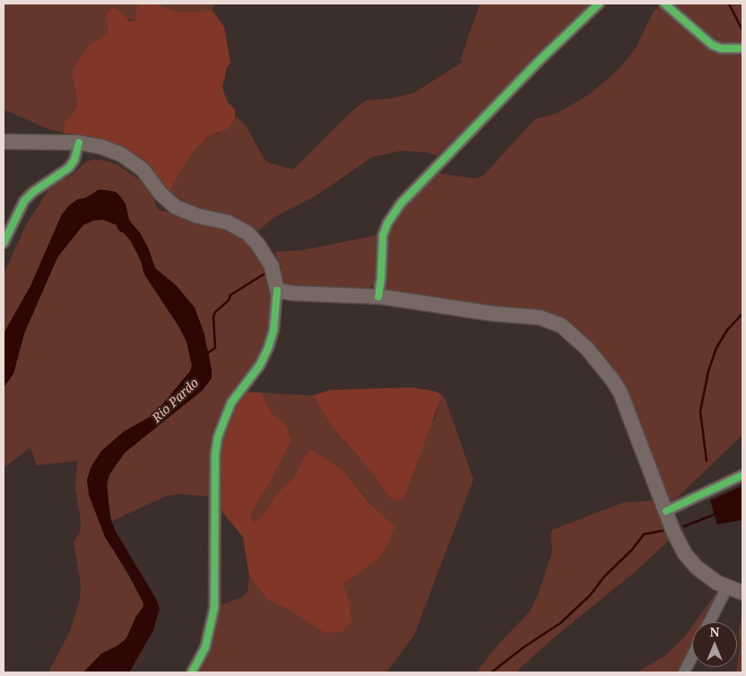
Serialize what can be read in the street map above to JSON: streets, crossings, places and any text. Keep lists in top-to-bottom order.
{
  "water": ["Rio Pardo"],
  "north": "top"
}
